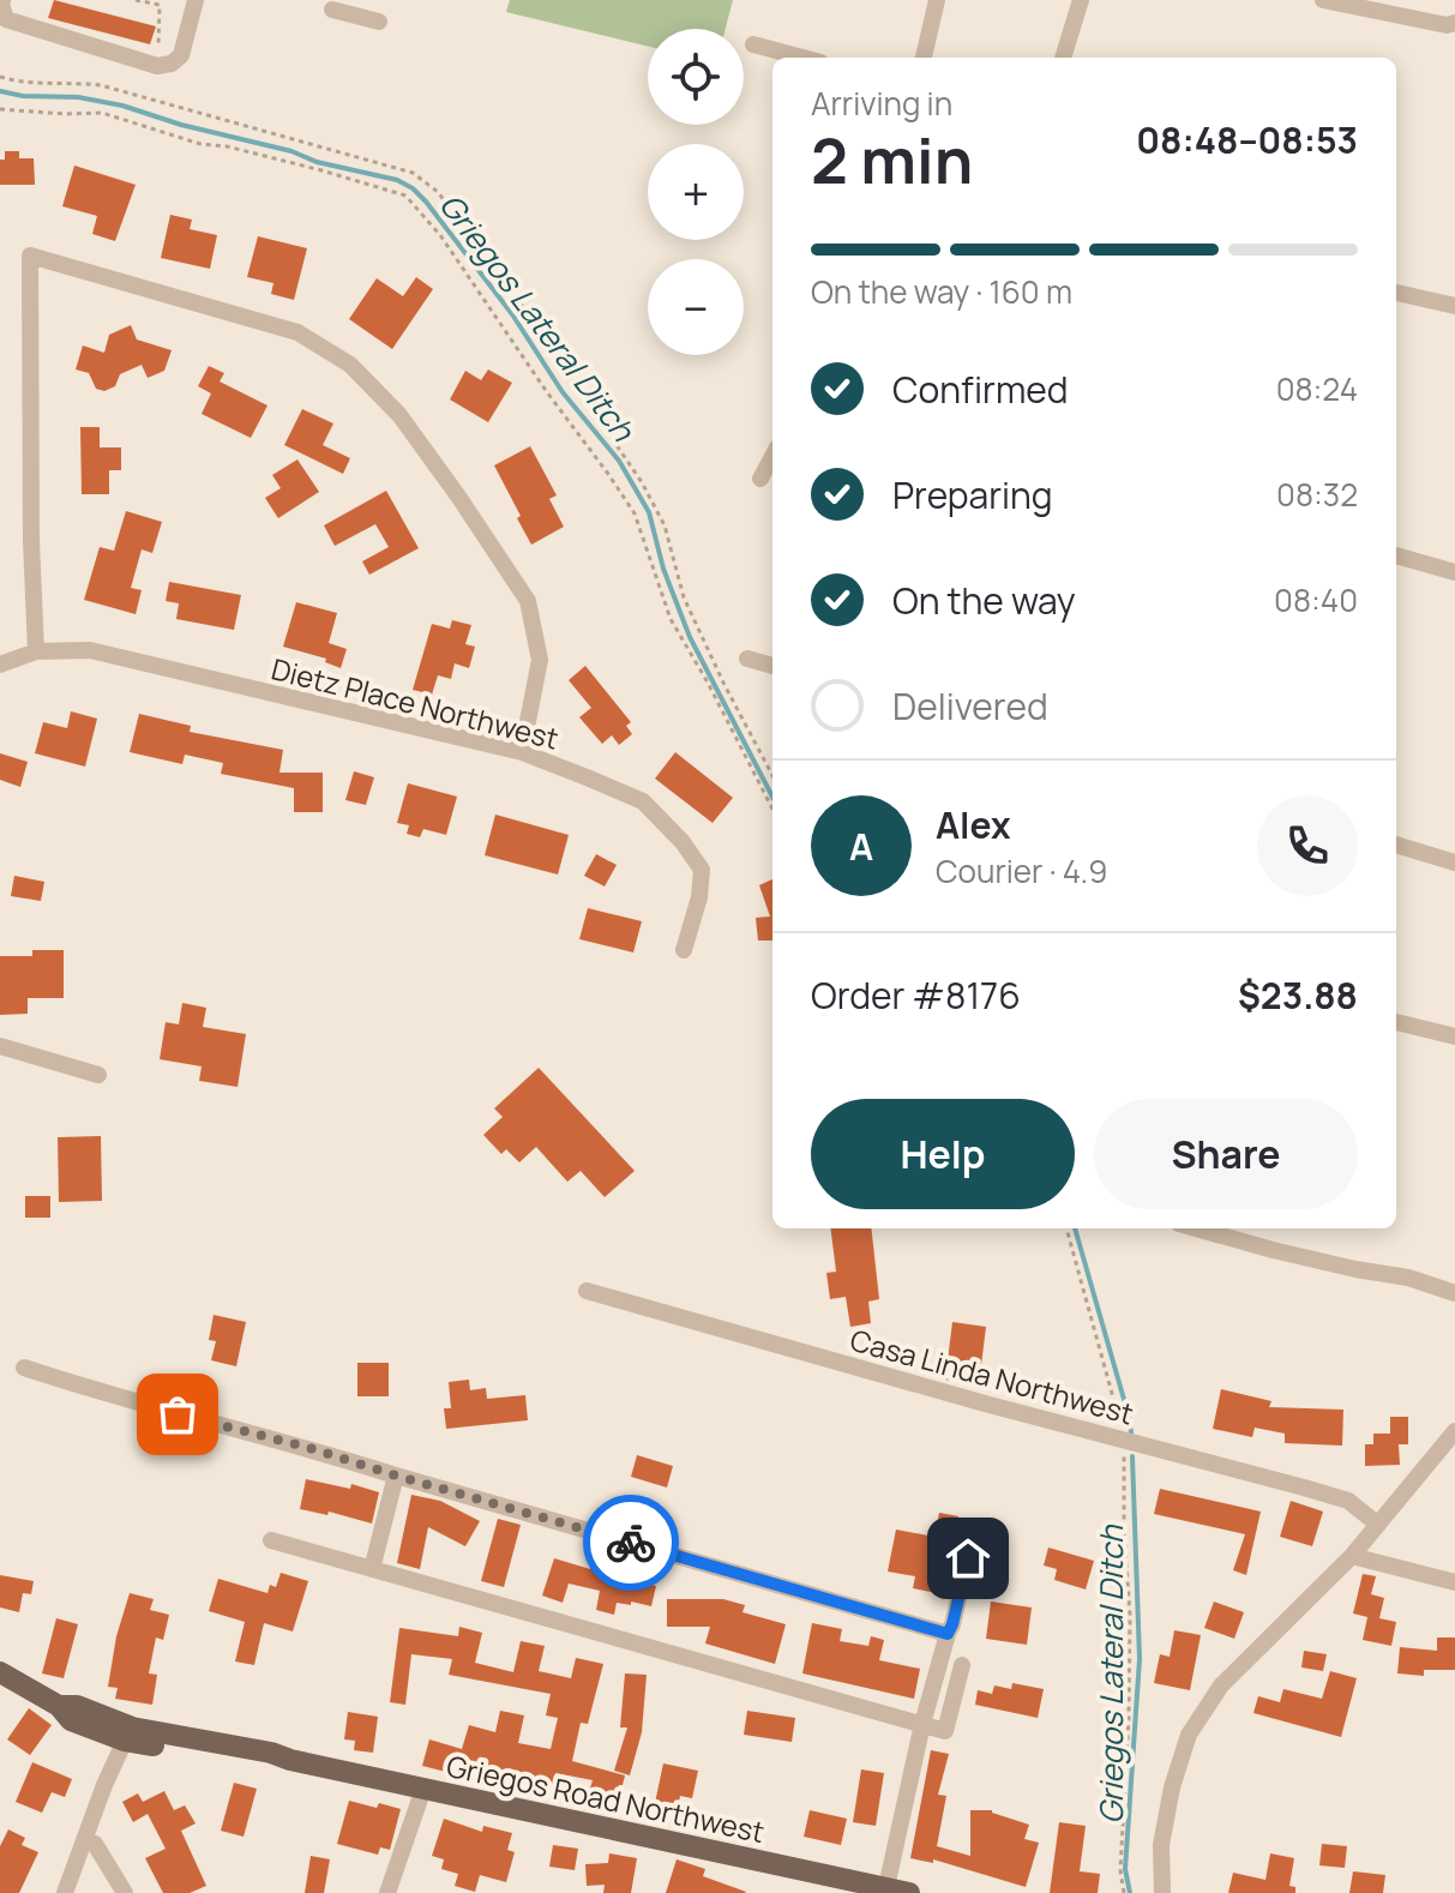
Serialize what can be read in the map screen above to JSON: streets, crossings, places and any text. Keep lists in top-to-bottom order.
{
  "streets": {
    "main road": ["Griegos Road Northwest"],
    "street": ["Dietz Place Northwest", "Casa Linda Northwest"]
  },
  "water": ["Griegos Lateral Ditch"],
  "page": {
    "map_buttons": ["+", "−"],
    "heading": ["2 min", "Arriving in", "08:48–08:53"],
    "panel": [
      "Alex",
      "Courier · 4.9",
      "Order #8176",
      "$23.88"
    ],
    "bar": "On the way · 160 m",
    "list": [
      ["Confirmed", "08:24"],
      ["Preparing", "08:32"],
      ["On the way", "08:40"],
      "Delivered"
    ],
    "round": "A",
    "buttons": ["Help", "Share"]
  }
}
